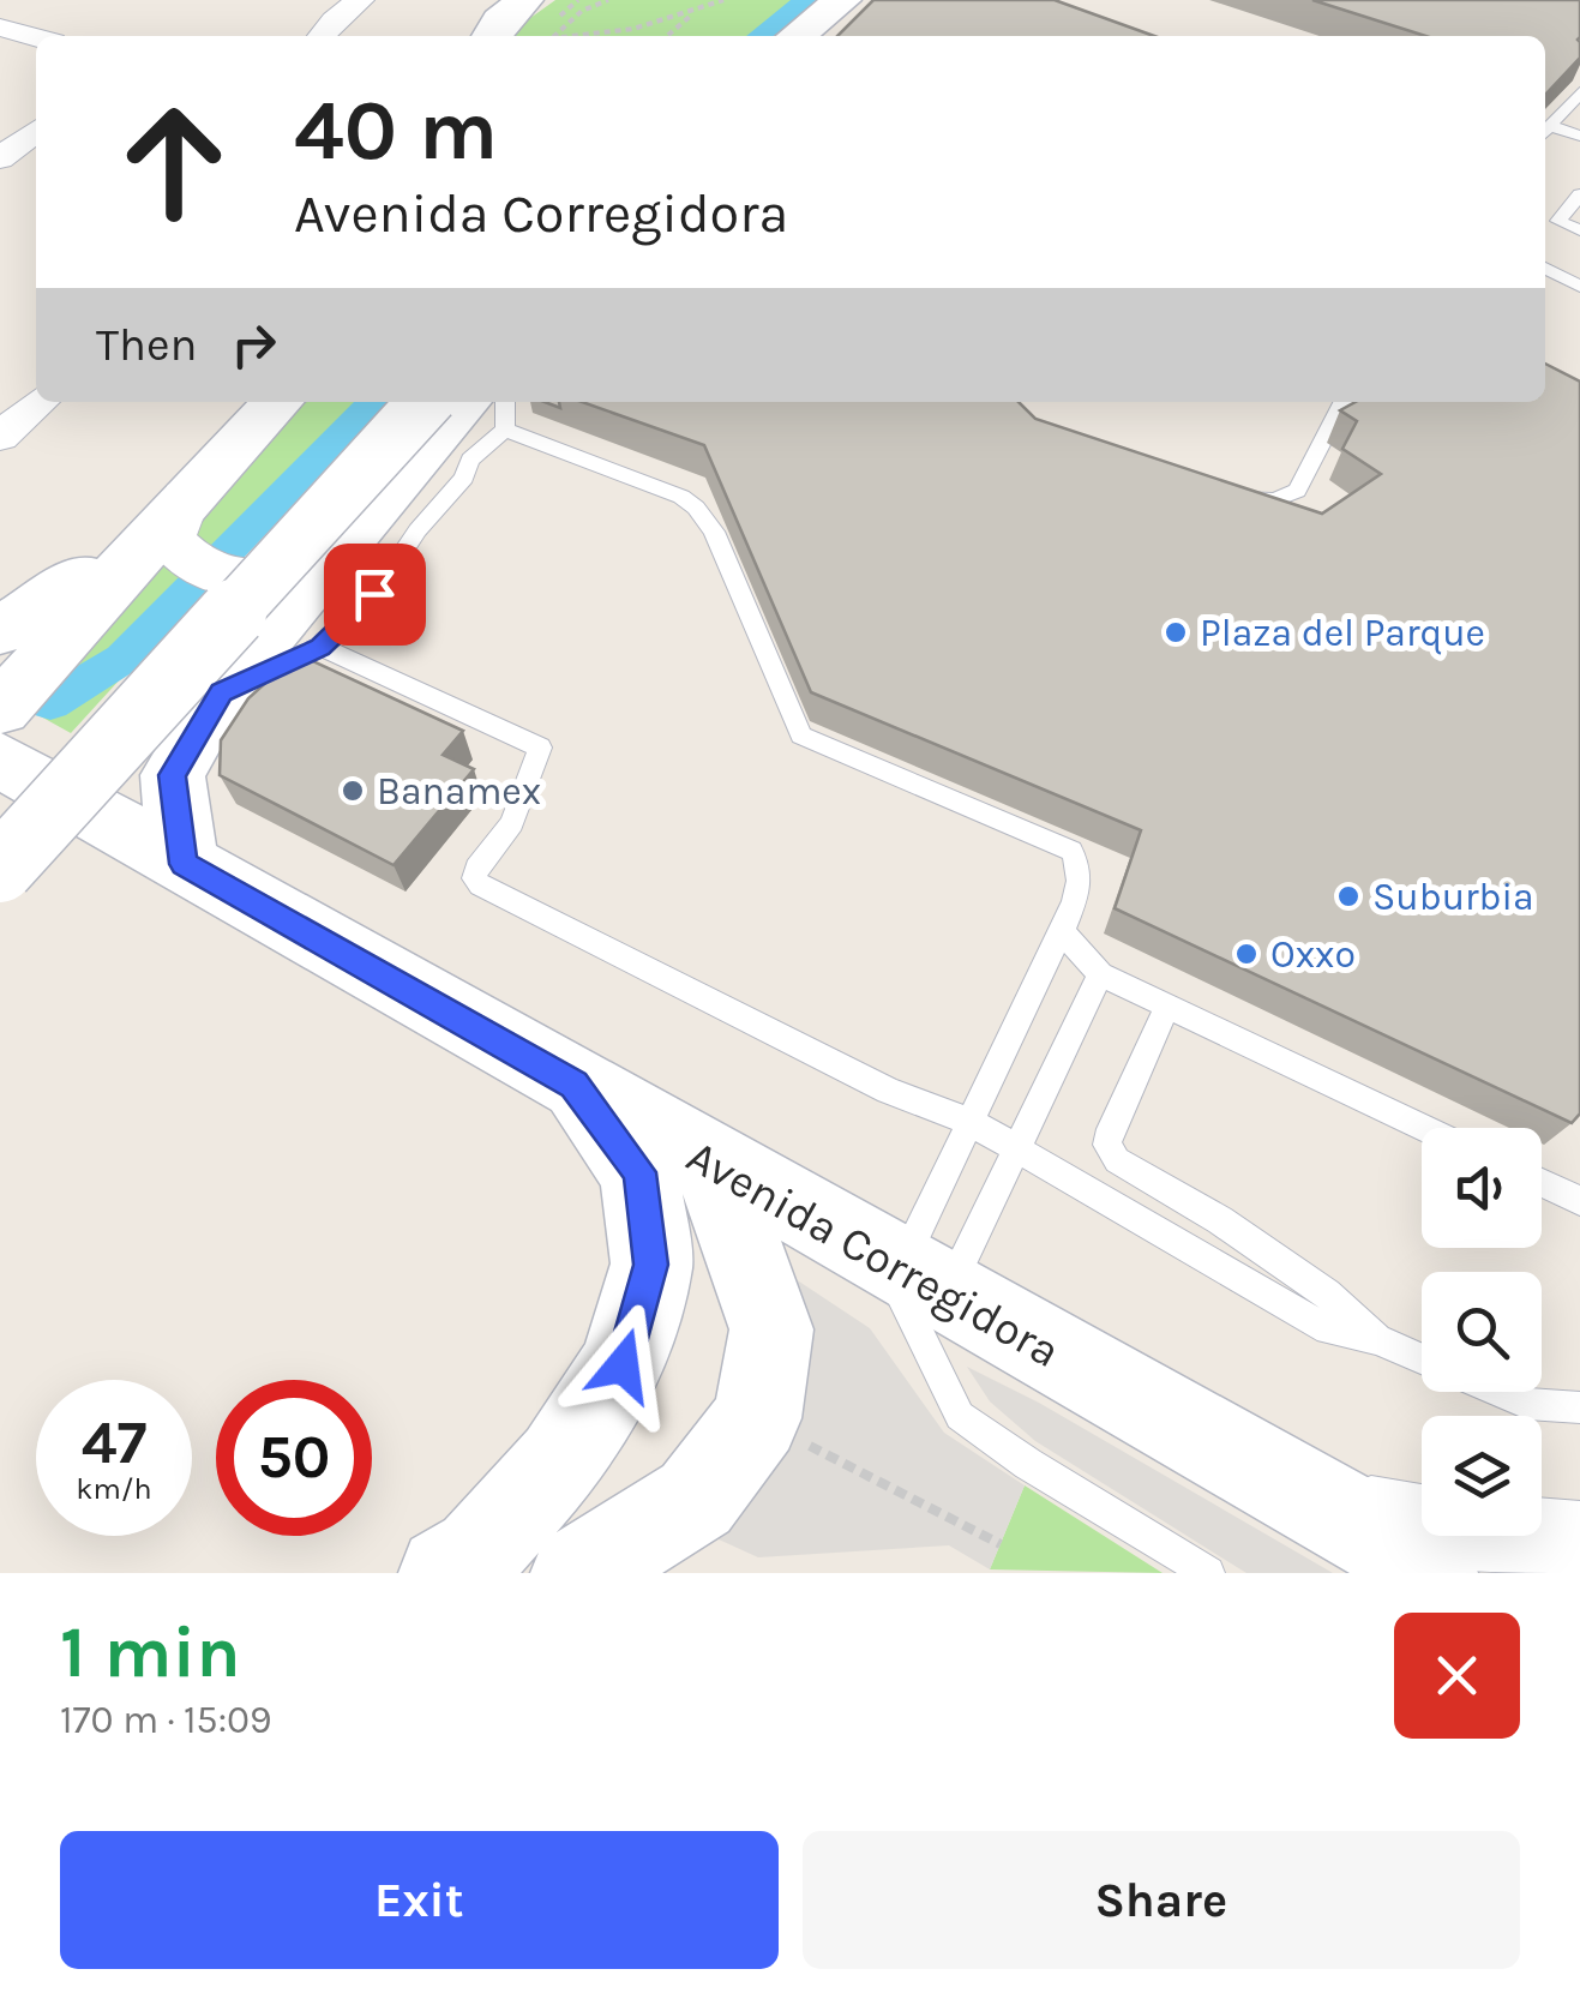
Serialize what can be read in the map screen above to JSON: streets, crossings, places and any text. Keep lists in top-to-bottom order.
{
  "streets": {
    "main road": ["Avenida Corregidora"]
  },
  "places": [
    "Plaza del Parque",
    "Banamex",
    "Suburbia",
    "Oxxo"
  ],
  "page": {
    "turn": ["40 m", "Avenida Corregidora"],
    "then": "Then",
    "speed": "47 km/h",
    "limit": "50",
    "heading": ["1 min", "170 m · 15:09"],
    "buttons": ["Exit", "Share"]
  }
}
